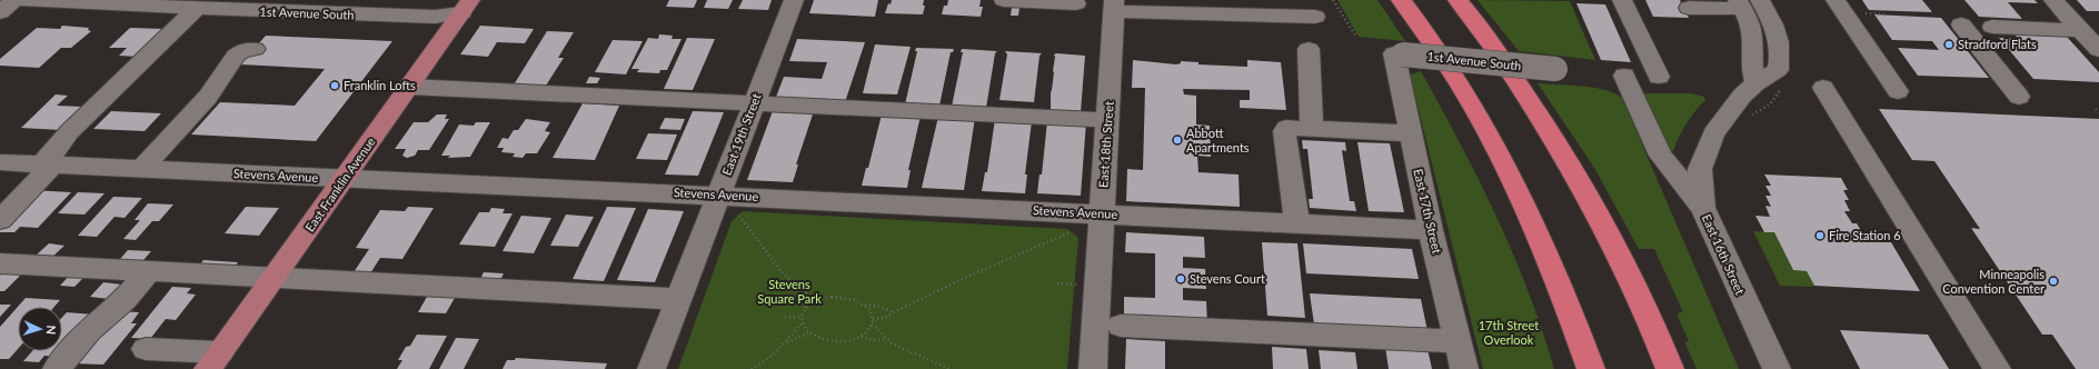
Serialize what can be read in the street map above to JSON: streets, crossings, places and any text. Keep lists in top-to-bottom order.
{
  "streets": {
    "main road": ["East Franklin Avenue"],
    "street": [
      "1st Avenue South",
      "East 19th Street",
      "East 18th Street",
      "Stevens Avenue",
      "East 17th Street",
      "East 16th Street"
    ]
  },
  "crossings": [
    ["1st Avenue South", "East Franklin Avenue"],
    ["1st Avenue South", "East 17th Street"],
    ["East 19th Street", "Stevens Avenue"],
    ["East 18th Street", "Stevens Avenue"],
    ["Stevens Avenue", "East Franklin Avenue"],
    ["Stevens Avenue", "East 17th Street"]
  ],
  "parks": ["Stevens Square Park", "17th Street Overlook"],
  "places": [
    "Stradford Flats",
    "Franklin Lofts",
    "Abbott Apartments",
    "Fire Station 6",
    "Stevens Court",
    "Minneapolis Convention Center"
  ],
  "north": "right"
}
